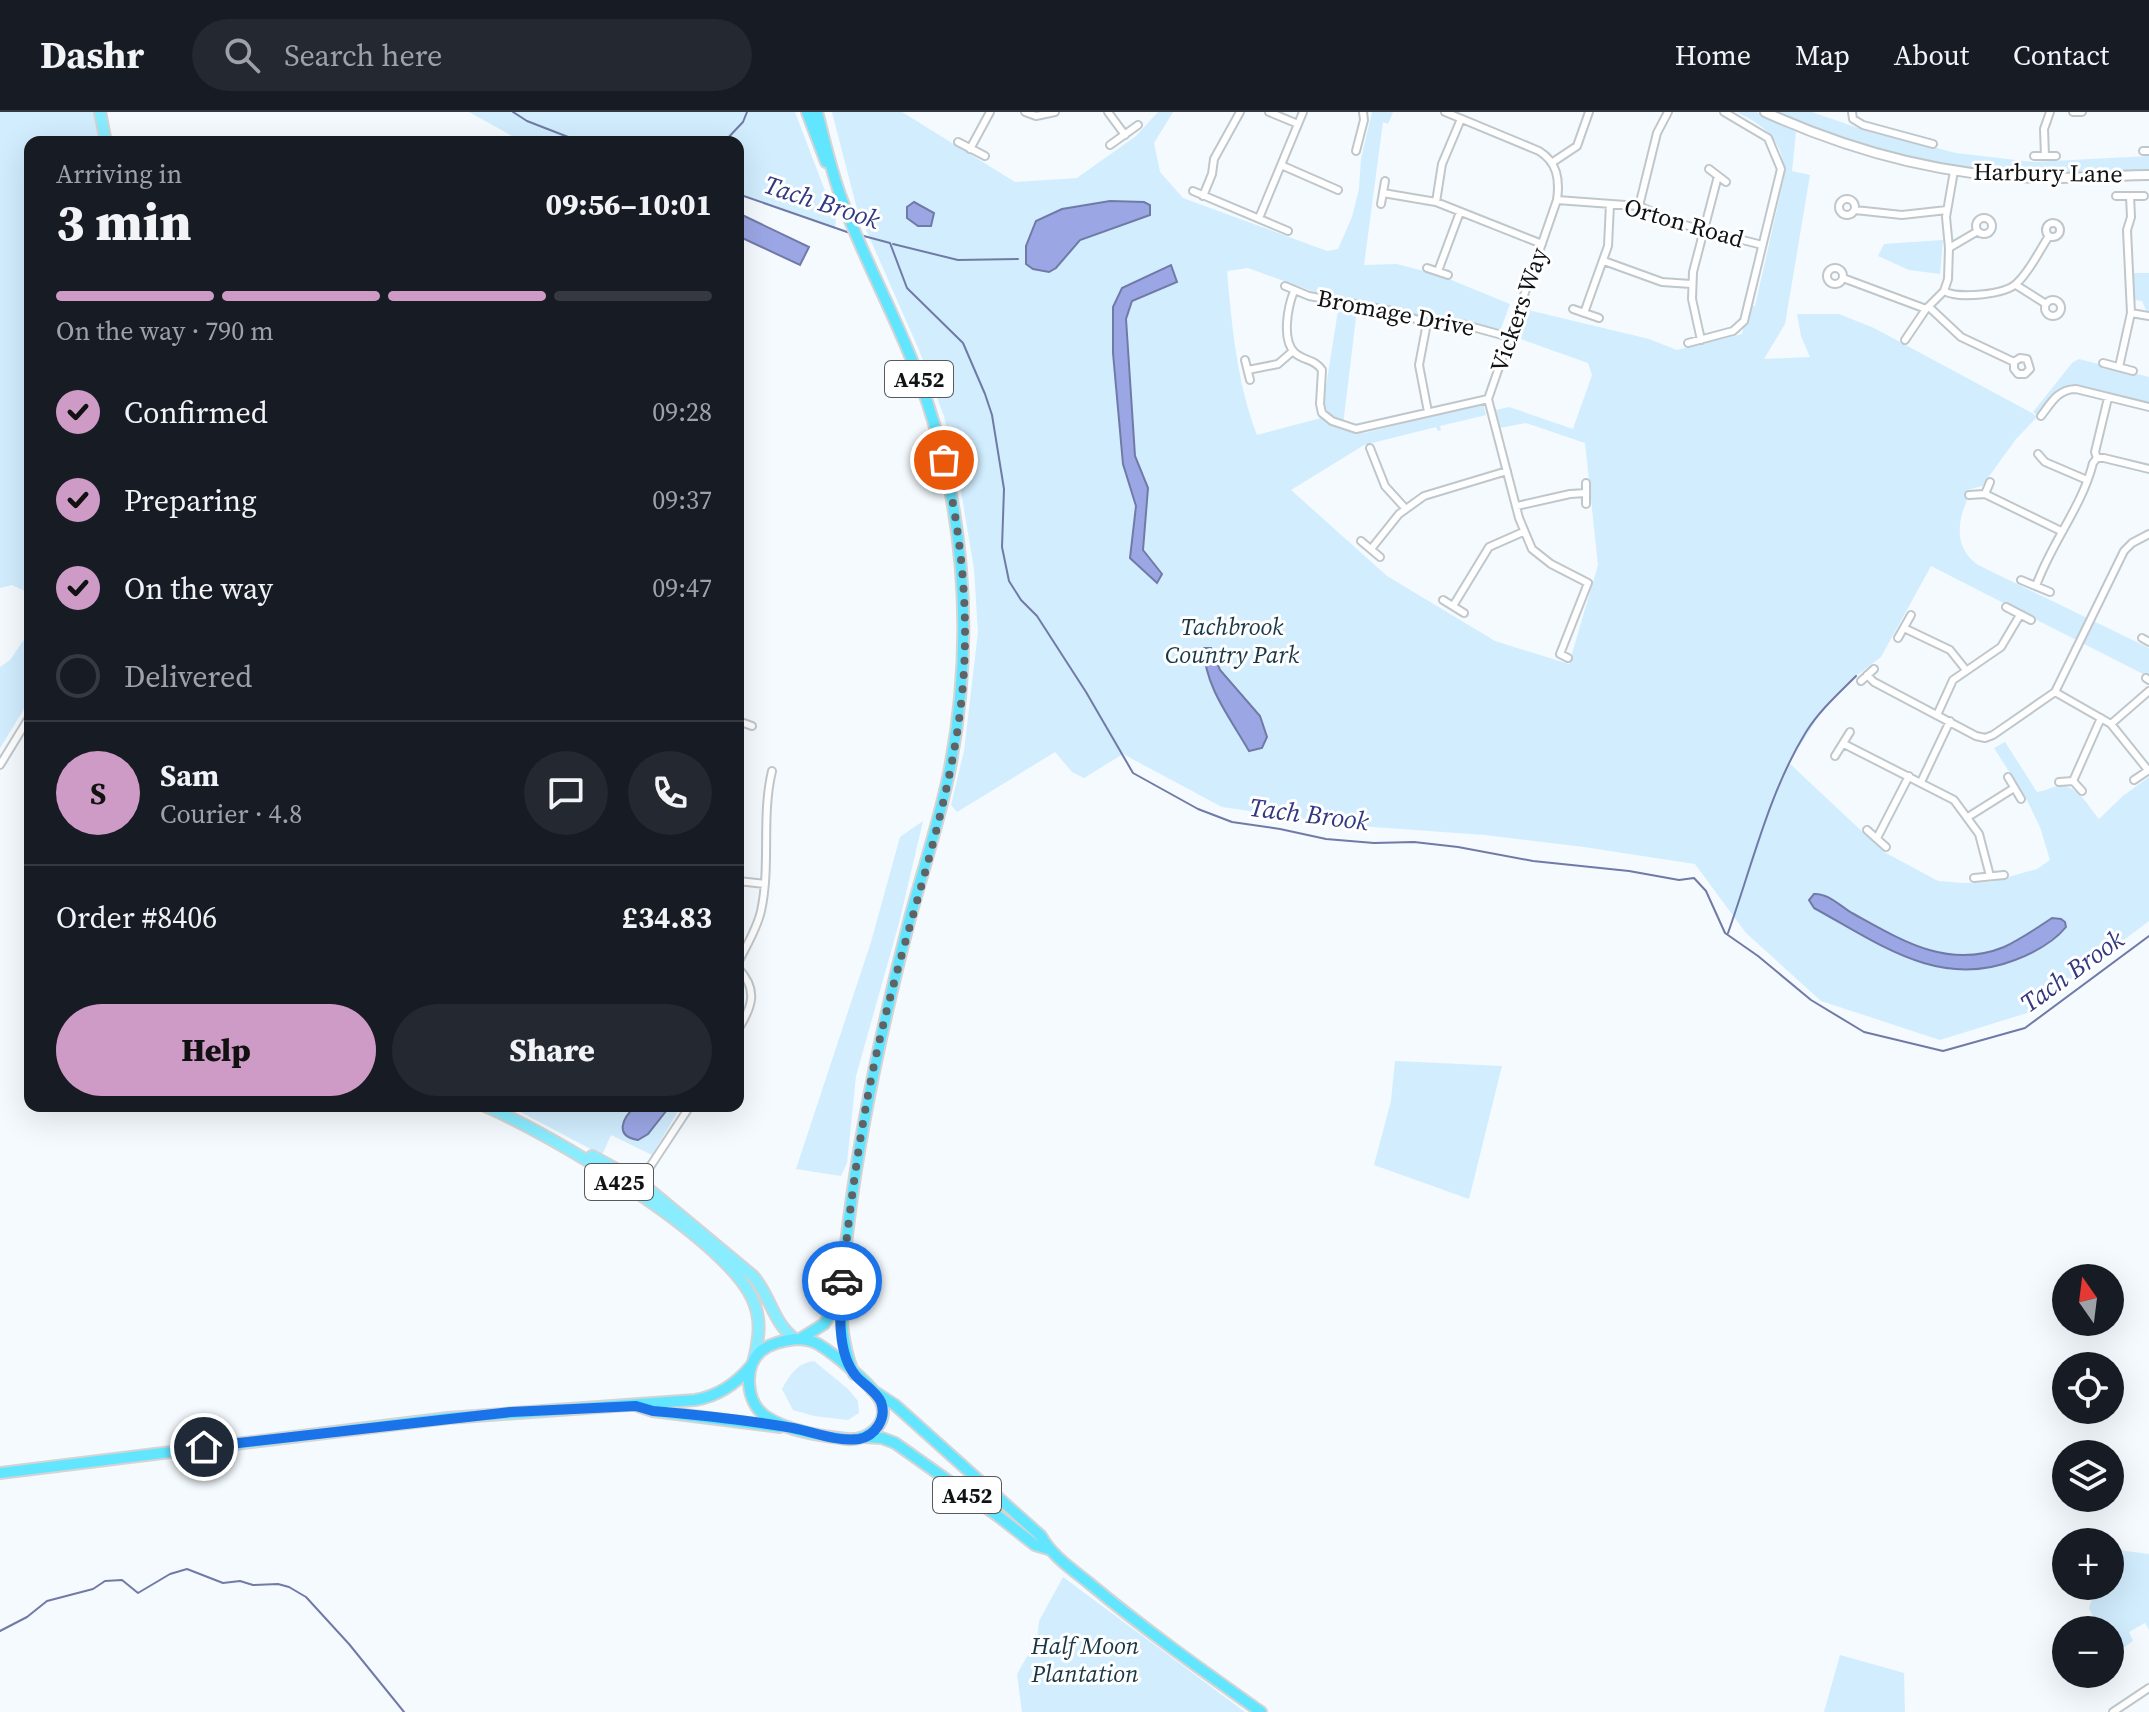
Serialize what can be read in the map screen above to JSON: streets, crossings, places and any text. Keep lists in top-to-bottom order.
{
  "streets": {
    "highway": ["A452"],
    "main road": ["A425"],
    "street": [
      "Harbury Lane",
      "Orton Road",
      "Vickers Way",
      "Bromage Drive"
    ]
  },
  "crossings": [
    ["Orton Road", "Vickers Way"],
    ["Vickers Way", "Bromage Drive"],
    ["A452", "A425"]
  ],
  "water": ["Tach Brook"],
  "parks": ["Tachbrook Country Park", "Half Moon Plantation"],
  "north": "top",
  "page": {
    "header": "Dashr",
    "search": "Search here",
    "nav": [
      "Home",
      "Map",
      "About",
      "Contact"
    ],
    "heading": ["3 min", "Arriving in", "09:56–10:01"],
    "panel": [
      "Sam",
      "Courier · 4.8",
      "Order #8406",
      "£34.83"
    ],
    "bar": "On the way · 790 m",
    "list": [
      ["Confirmed", "09:28"],
      ["Preparing", "09:37"],
      ["On the way", "09:47"],
      "Delivered"
    ],
    "round": "S",
    "buttons": ["Help", "Share"],
    "map_buttons": ["+", "−"]
  }
}
